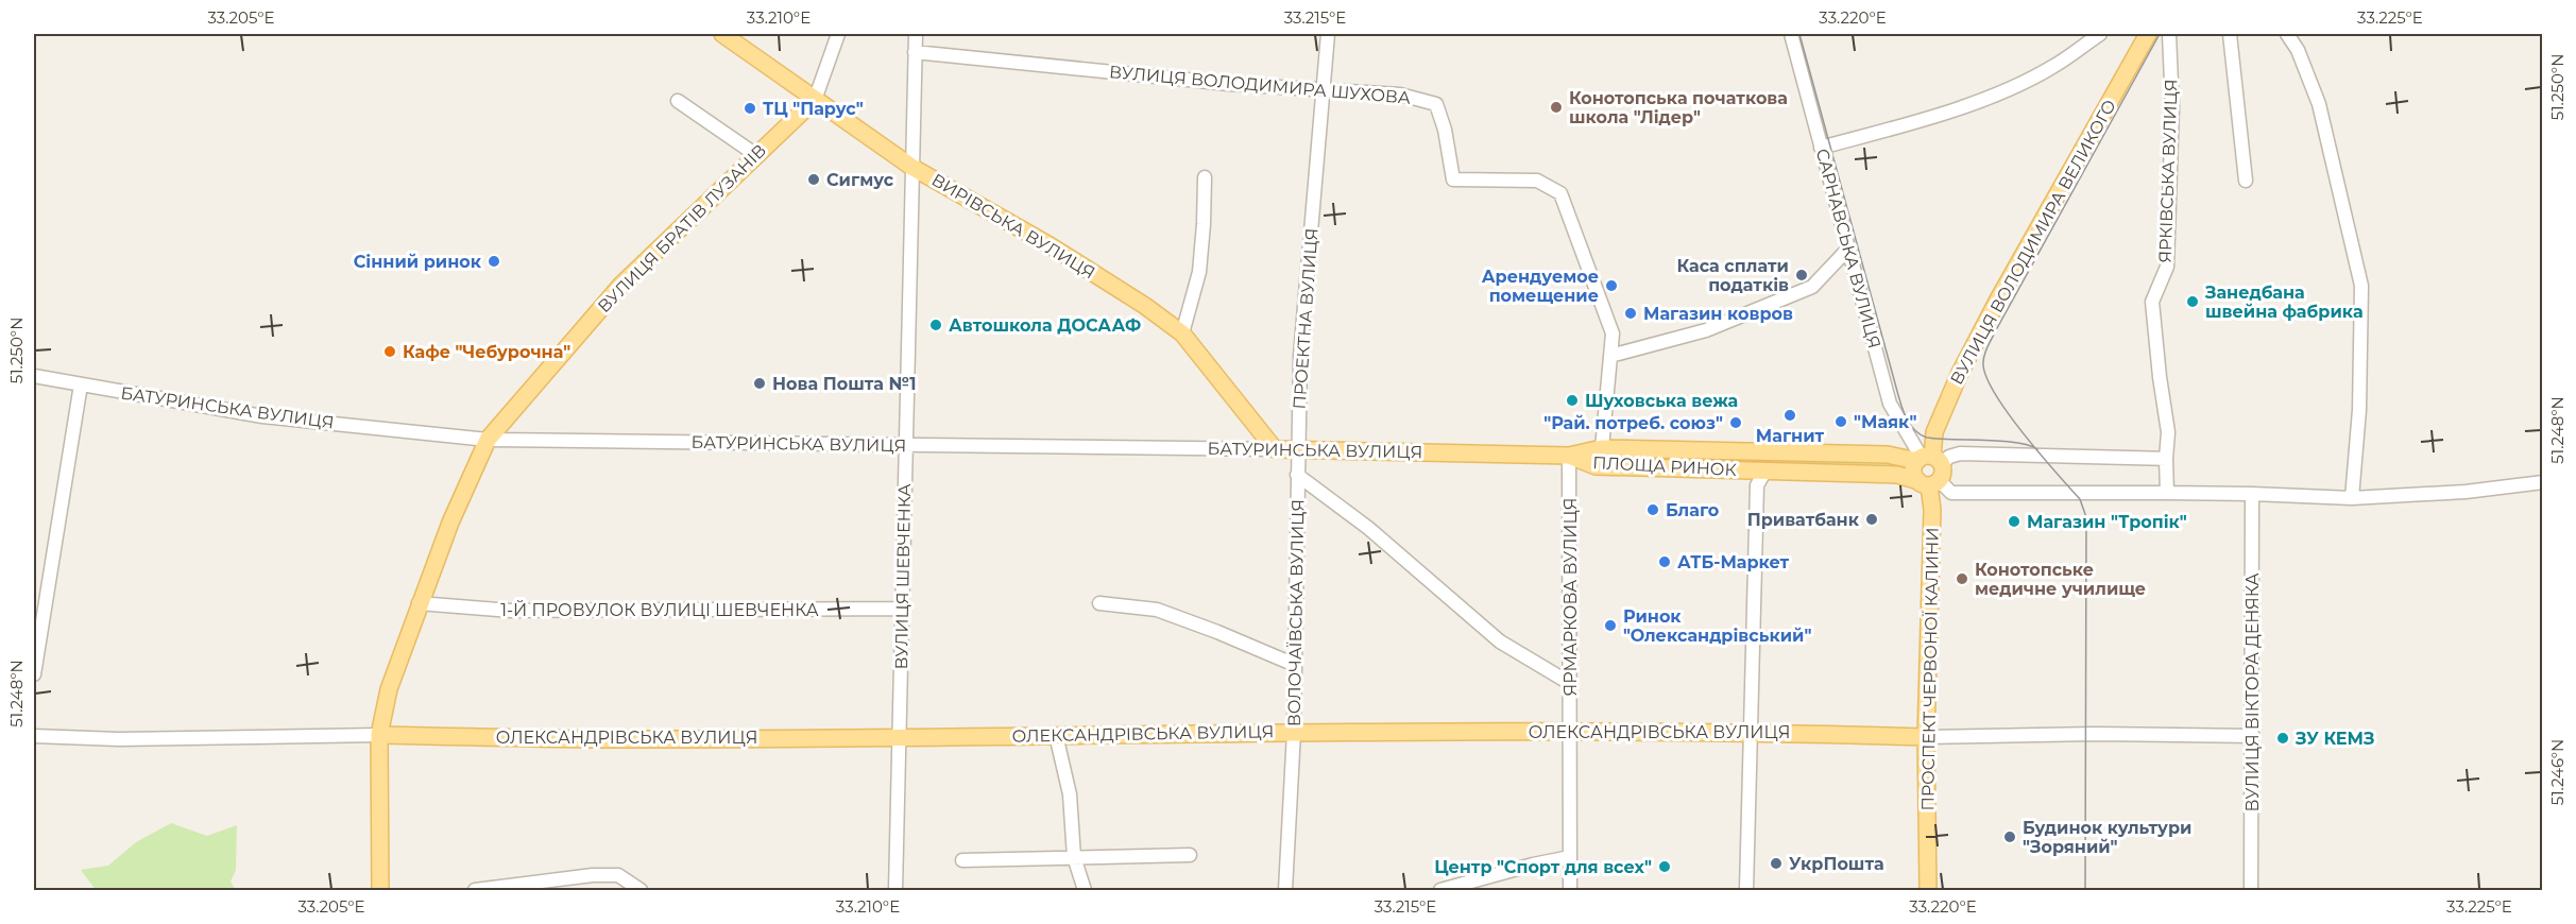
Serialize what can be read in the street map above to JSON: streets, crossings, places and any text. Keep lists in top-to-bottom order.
{
  "streets": {
    "main road": [
      "ВИРІВСЬКА ВУЛИЦЯ",
      "ВУЛИЦЯ БРАТІВ ЛУЗАНІВ",
      "ВУЛИЦЯ ВОЛОДИМИРА ВЕЛИКОГО",
      "БАТУРИНСЬКА ВУЛИЦЯ",
      "ПЛОЩА РИНОК",
      "ПРОСПЕКТ ЧЕРВОНОЇ КАЛИНИ",
      "ОЛЕКСАНДРІВСЬКА ВУЛИЦЯ"
    ],
    "street": [
      "ВУЛИЦЯ ВОЛОДИМИРА ШУХОВА",
      "ЯРКІВСЬКА ВУЛИЦЯ",
      "САРНАВСЬКА ВУЛИЦЯ",
      "ПРОЕКТНА ВУЛИЦЯ",
      "ВУЛИЦЯ ШЕВЧЕНКА",
      "ЯРМАРКОВА ВУЛИЦЯ",
      "1-Й ПРОВУЛОК ВУЛИЦІ ШЕВЧЕНКА",
      "ВОЛОЧАЇВСЬКА ВУЛИЦЯ",
      "ВУЛИЦЯ ВІКТОРА ДЕНЯКА"
    ]
  },
  "crossings": [
    ["ВУЛИЦЯ ВОЛОДИМИРА ШУХОВА", "ПРОЕКТНА ВУЛИЦЯ"],
    ["ВУЛИЦЯ ВОЛОДИМИРА ШУХОВА", "ПЛОЩА РИНОК"],
    ["ВУЛИЦЯ ВОЛОДИМИРА ШУХОВА", "ВУЛИЦЯ ШЕВЧЕНКА"],
    ["ВИРІВСЬКА ВУЛИЦЯ", "ВУЛИЦЯ БРАТІВ ЛУЗАНІВ"],
    ["ВИРІВСЬКА ВУЛИЦЯ", "БАТУРИНСЬКА ВУЛИЦЯ"],
    ["ВИРІВСЬКА ВУЛИЦЯ", "ВУЛИЦЯ ШЕВЧЕНКА"],
    ["ВУЛИЦЯ БРАТІВ ЛУЗАНІВ", "БАТУРИНСЬКА ВУЛИЦЯ"],
    ["ВУЛИЦЯ БРАТІВ ЛУЗАНІВ", "1-Й ПРОВУЛОК ВУЛИЦІ ШЕВЧЕНКА"],
    ["ВУЛИЦЯ БРАТІВ ЛУЗАНІВ", "ОЛЕКСАНДРІВСЬКА ВУЛИЦЯ"],
    ["ВУЛИЦЯ ВОЛОДИМИРА ВЕЛИКОГО", "САРНАВСЬКА ВУЛИЦЯ"],
    ["ВУЛИЦЯ ВОЛОДИМИРА ВЕЛИКОГО", "ПЛОЩА РИНОК"],
    ["ВУЛИЦЯ ВОЛОДИМИРА ВЕЛИКОГО", "ПРОСПЕКТ ЧЕРВОНОЇ КАЛИНИ"],
    ["САРНАВСЬКА ВУЛИЦЯ", "ПЛОЩА РИНОК"],
    ["САРНАВСЬКА ВУЛИЦЯ", "ПРОСПЕКТ ЧЕРВОНОЇ КАЛИНИ"],
    ["ПРОЕКТНА ВУЛИЦЯ", "БАТУРИНСЬКА ВУЛИЦЯ"],
    ["ПРОЕКТНА ВУЛИЦЯ", "ВОЛОЧАЇВСЬКА ВУЛИЦЯ"],
    ["БАТУРИНСЬКА ВУЛИЦЯ", "ПЛОЩА РИНОК"],
    ["БАТУРИНСЬКА ВУЛИЦЯ", "ВУЛИЦЯ ШЕВЧЕНКА"],
    ["БАТУРИНСЬКА ВУЛИЦЯ", "ЯРМАРКОВА ВУЛИЦЯ"],
    ["БАТУРИНСЬКА ВУЛИЦЯ", "ВОЛОЧАЇВСЬКА ВУЛИЦЯ"],
    ["ПЛОЩА РИНОК", "ЯРМАРКОВА ВУЛИЦЯ"],
    ["ПЛОЩА РИНОК", "ПРОСПЕКТ ЧЕРВОНОЇ КАЛИНИ"],
    ["ВУЛИЦЯ ШЕВЧЕНКА", "1-Й ПРОВУЛОК ВУЛИЦІ ШЕВЧЕНКА"],
    ["ВУЛИЦЯ ШЕВЧЕНКА", "ОЛЕКСАНДРІВСЬКА ВУЛИЦЯ"],
    ["ЯРМАРКОВА ВУЛИЦЯ", "ОЛЕКСАНДРІВСЬКА ВУЛИЦЯ"],
    ["ВОЛОЧАЇВСЬКА ВУЛИЦЯ", "ОЛЕКСАНДРІВСЬКА ВУЛИЦЯ"],
    ["ПРОСПЕКТ ЧЕРВОНОЇ КАЛИНИ", "ОЛЕКСАНДРІВСЬКА ВУЛИЦЯ"],
    ["ВУЛИЦЯ ВІКТОРА ДЕНЯКА", "ОЛЕКСАНДРІВСЬКА ВУЛИЦЯ"]
  ],
  "places": [
    "Конотопська початкова школа \"Лідер\"",
    "ТЦ \"Парус\"",
    "Сигмус",
    "Сінний ринок",
    "Каса сплати податків",
    "Арендуемое помещение",
    "Занедбана швейна фабрика",
    "Магазин ковров",
    "Автошкола ДОСААФ",
    "Кафе \"Чебурочна\"",
    "Нова Пошта №1",
    "Шуховська вежа",
    "Магнит",
    "\"Маяк\"",
    "\"Рай. потреб. союз\"",
    "Благо",
    "Приватбанк",
    "Магазин \"Тропік\"",
    "АТБ-Маркет",
    "Конотопське медичне училище",
    "Ринок \"Олександрівський\"",
    "ЗУ КЕМЗ",
    "Будинок культури \"Зоряний\"",
    "УкрПошта",
    "Центр \"Спорт для всех\""
  ],
  "coordinates": [
    "33.205°E",
    "33.210°E",
    "33.215°E",
    "33.220°E",
    "33.225°E",
    "51.250°N",
    "51.248°N",
    "51.246°N"
  ]
}
